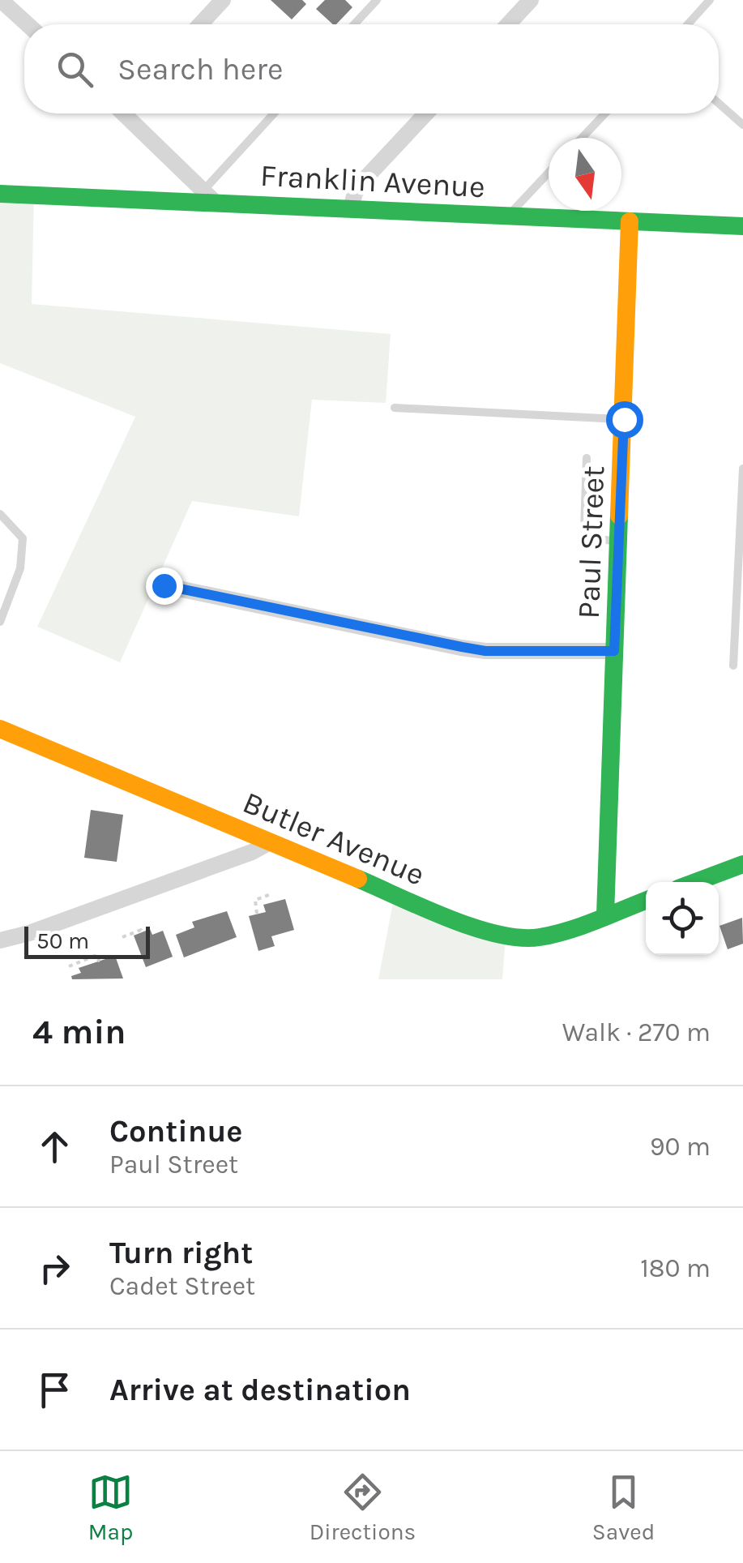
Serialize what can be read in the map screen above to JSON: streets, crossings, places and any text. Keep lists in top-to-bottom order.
{
  "streets": {
    "street": ["Franklin Avenue", "Paul Street", "Butler Avenue"]
  },
  "crossings": [
    ["Franklin Avenue", "Paul Street"],
    ["Paul Street", "Butler Avenue"]
  ],
  "scale_bar": "50 m",
  "north": "bottom",
  "page": {
    "search": "Search here",
    "scale": "50 m",
    "heading": ["4 min", "Walk · 270 m"],
    "list": [
      ["Continue", "Paul Street", "90 m"],
      ["Turn right", "Cadet Street", "180 m"],
      "Arrive at destination"
    ],
    "nav": ["Map", "Directions", "Saved"]
  }
}
